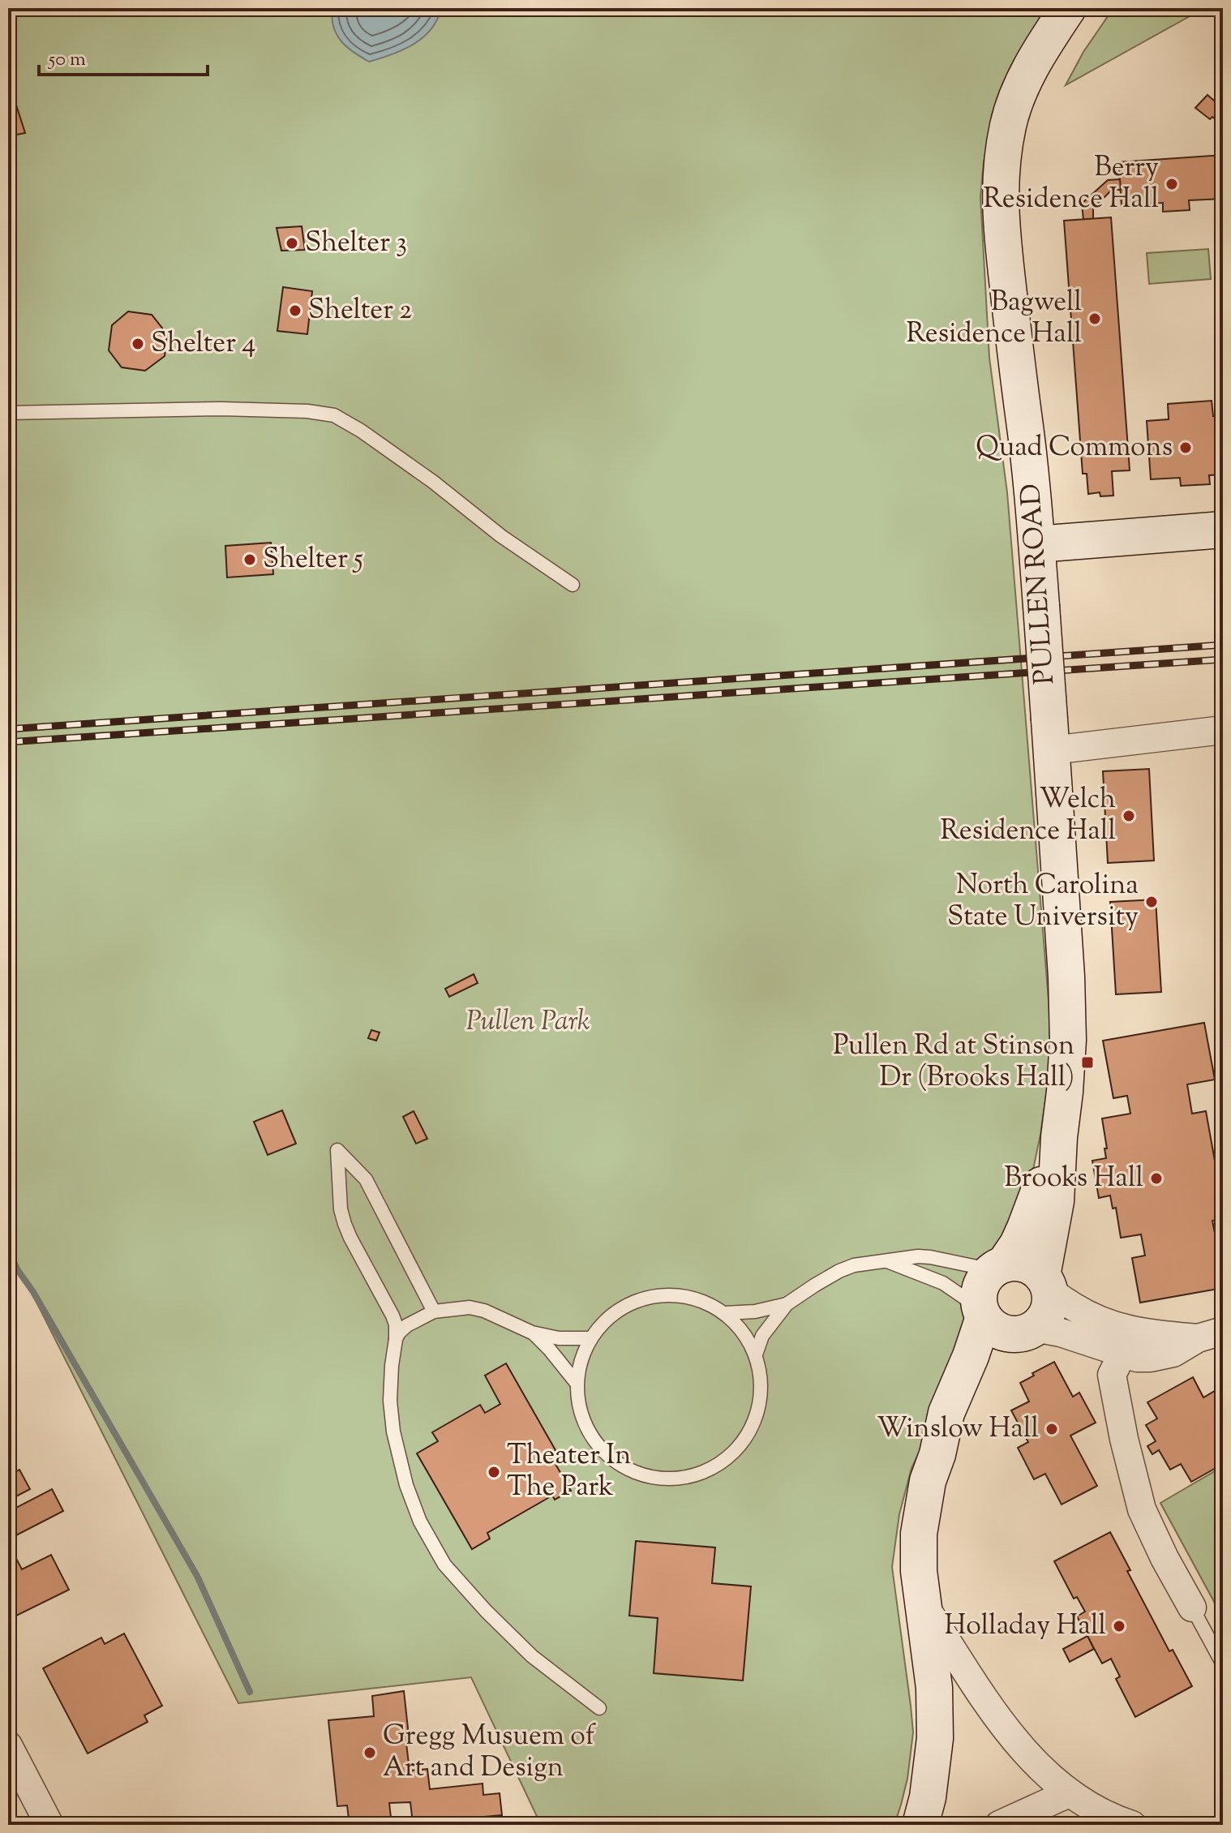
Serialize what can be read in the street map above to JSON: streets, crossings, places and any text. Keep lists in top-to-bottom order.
{
  "streets": {
    "main road": ["PULLEN ROAD"]
  },
  "parks": ["Pullen Park"],
  "places": {
    "other": [
      "Berry Residence Hall",
      "Shelter 3",
      "Shelter 2",
      "Bagwell Residence Hall",
      "Shelter 4",
      "Quad Commons",
      "Shelter 5",
      "Welch Residence Hall",
      "North Carolina State University",
      "Brooks Hall",
      "Winslow Hall",
      "Theater In The Park",
      "Holladay Hall",
      "Gregg Musuem of Art and Design"
    ],
    "transit": ["Pullen Rd at Stinson Dr (Brooks Hall)"]
  },
  "scale_bar": "50 m"
}
